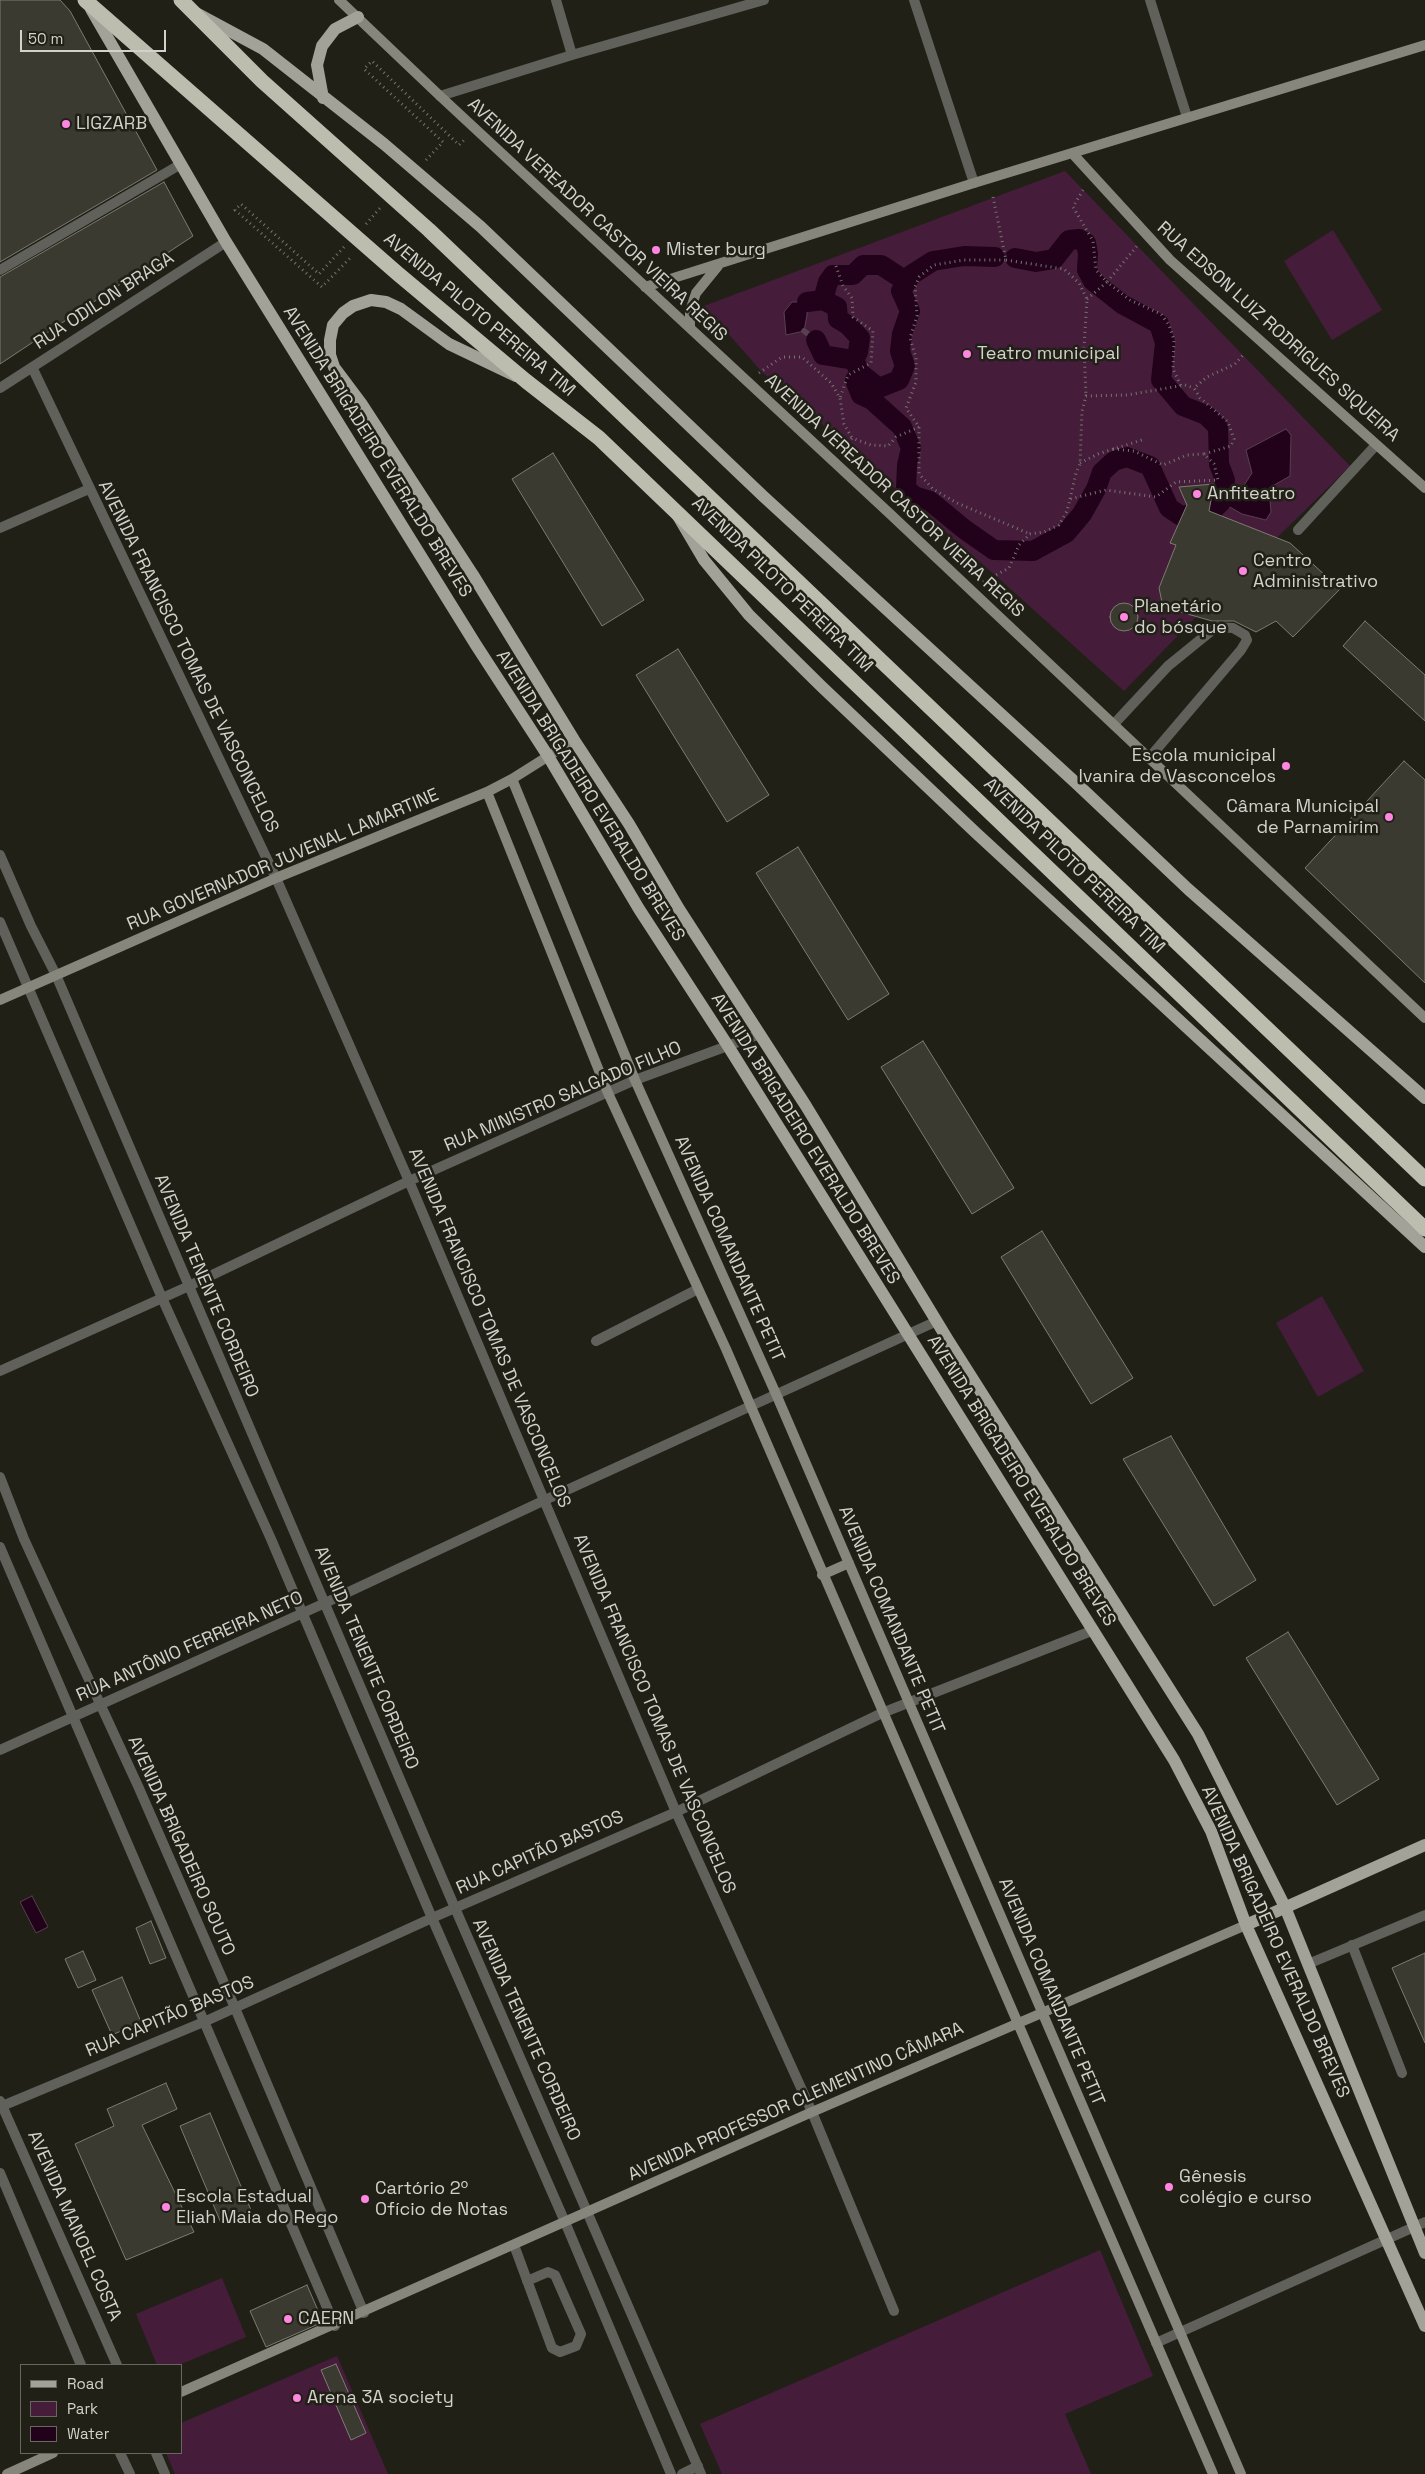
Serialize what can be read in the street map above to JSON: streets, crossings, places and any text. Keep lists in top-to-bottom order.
{
  "streets": {
    "highway": ["AVENIDA PILOTO PEREIRA TIM"],
    "main road": ["AVENIDA BRIGADEIRO EVERALDO BREVES", "AVENIDA PROFESSOR CLEMENTINO CÂMARA"],
    "street": [
      "AVENIDA VEREADOR CASTOR VIEIRA REGIS",
      "RUA ODILON BRAGA",
      "RUA EDSON LUIZ RODRIGUES SIQUEIRA",
      "AVENIDA FRANCISCO TOMAS DE VASCONCELOS",
      "RUA GOVERNADOR JUVENAL LAMARTINE",
      "RUA MINISTRO SALGADO FILHO",
      "AVENIDA COMANDANTE PETIT",
      "AVENIDA TENENTE CORDEIRO",
      "RUA ANTÔNIO FERREIRA NETO",
      "AVENIDA BRIGADEIRO SOUTO",
      "RUA CAPITÃO BASTOS",
      "AVENIDA MANOEL COSTA"
    ]
  },
  "crossings": [
    ["RUA ODILON BRAGA", "AVENIDA BRIGADEIRO EVERALDO BREVES"],
    ["RUA ODILON BRAGA", "AVENIDA FRANCISCO TOMAS DE VASCONCELOS"],
    ["AVENIDA PILOTO PEREIRA TIM", "AVENIDA BRIGADEIRO EVERALDO BREVES"],
    ["AVENIDA BRIGADEIRO EVERALDO BREVES", "RUA GOVERNADOR JUVENAL LAMARTINE"],
    ["AVENIDA BRIGADEIRO EVERALDO BREVES", "RUA MINISTRO SALGADO FILHO"],
    ["AVENIDA BRIGADEIRO EVERALDO BREVES", "RUA ANTÔNIO FERREIRA NETO"],
    ["AVENIDA BRIGADEIRO EVERALDO BREVES", "RUA CAPITÃO BASTOS"],
    ["AVENIDA BRIGADEIRO EVERALDO BREVES", "AVENIDA PROFESSOR CLEMENTINO CÂMARA"],
    ["AVENIDA FRANCISCO TOMAS DE VASCONCELOS", "RUA GOVERNADOR JUVENAL LAMARTINE"],
    ["AVENIDA FRANCISCO TOMAS DE VASCONCELOS", "RUA MINISTRO SALGADO FILHO"],
    ["AVENIDA FRANCISCO TOMAS DE VASCONCELOS", "RUA ANTÔNIO FERREIRA NETO"],
    ["AVENIDA FRANCISCO TOMAS DE VASCONCELOS", "RUA CAPITÃO BASTOS"],
    ["AVENIDA FRANCISCO TOMAS DE VASCONCELOS", "AVENIDA PROFESSOR CLEMENTINO CÂMARA"],
    ["RUA GOVERNADOR JUVENAL LAMARTINE", "AVENIDA COMANDANTE PETIT"],
    ["RUA GOVERNADOR JUVENAL LAMARTINE", "AVENIDA TENENTE CORDEIRO"],
    ["RUA MINISTRO SALGADO FILHO", "AVENIDA COMANDANTE PETIT"],
    ["RUA MINISTRO SALGADO FILHO", "AVENIDA TENENTE CORDEIRO"],
    ["AVENIDA COMANDANTE PETIT", "RUA ANTÔNIO FERREIRA NETO"],
    ["AVENIDA COMANDANTE PETIT", "RUA CAPITÃO BASTOS"],
    ["AVENIDA COMANDANTE PETIT", "AVENIDA PROFESSOR CLEMENTINO CÂMARA"],
    ["AVENIDA TENENTE CORDEIRO", "RUA ANTÔNIO FERREIRA NETO"],
    ["AVENIDA TENENTE CORDEIRO", "RUA CAPITÃO BASTOS"],
    ["AVENIDA TENENTE CORDEIRO", "AVENIDA PROFESSOR CLEMENTINO CÂMARA"],
    ["RUA ANTÔNIO FERREIRA NETO", "AVENIDA BRIGADEIRO SOUTO"],
    ["AVENIDA BRIGADEIRO SOUTO", "RUA CAPITÃO BASTOS"],
    ["AVENIDA BRIGADEIRO SOUTO", "AVENIDA PROFESSOR CLEMENTINO CÂMARA"],
    ["RUA CAPITÃO BASTOS", "AVENIDA MANOEL COSTA"]
  ],
  "places": [
    "LIGZARB",
    "Mister burg",
    "Teatro municipal",
    "Anfiteatro",
    "Centro Administrativo",
    "Planetário do bósque",
    "Escola municipal Ivanira de Vasconcelos",
    "Câmara Municipal de Parnamirim",
    "Gênesis colégio e curso",
    "Cartório 2º Ofício de Notas",
    "Escola Estadual Eliah Maia do Rego",
    "CAERN",
    "Arena 3A society"
  ],
  "legend": ["Road", "Park", "Water"],
  "scale_bar": "50 m"
}
